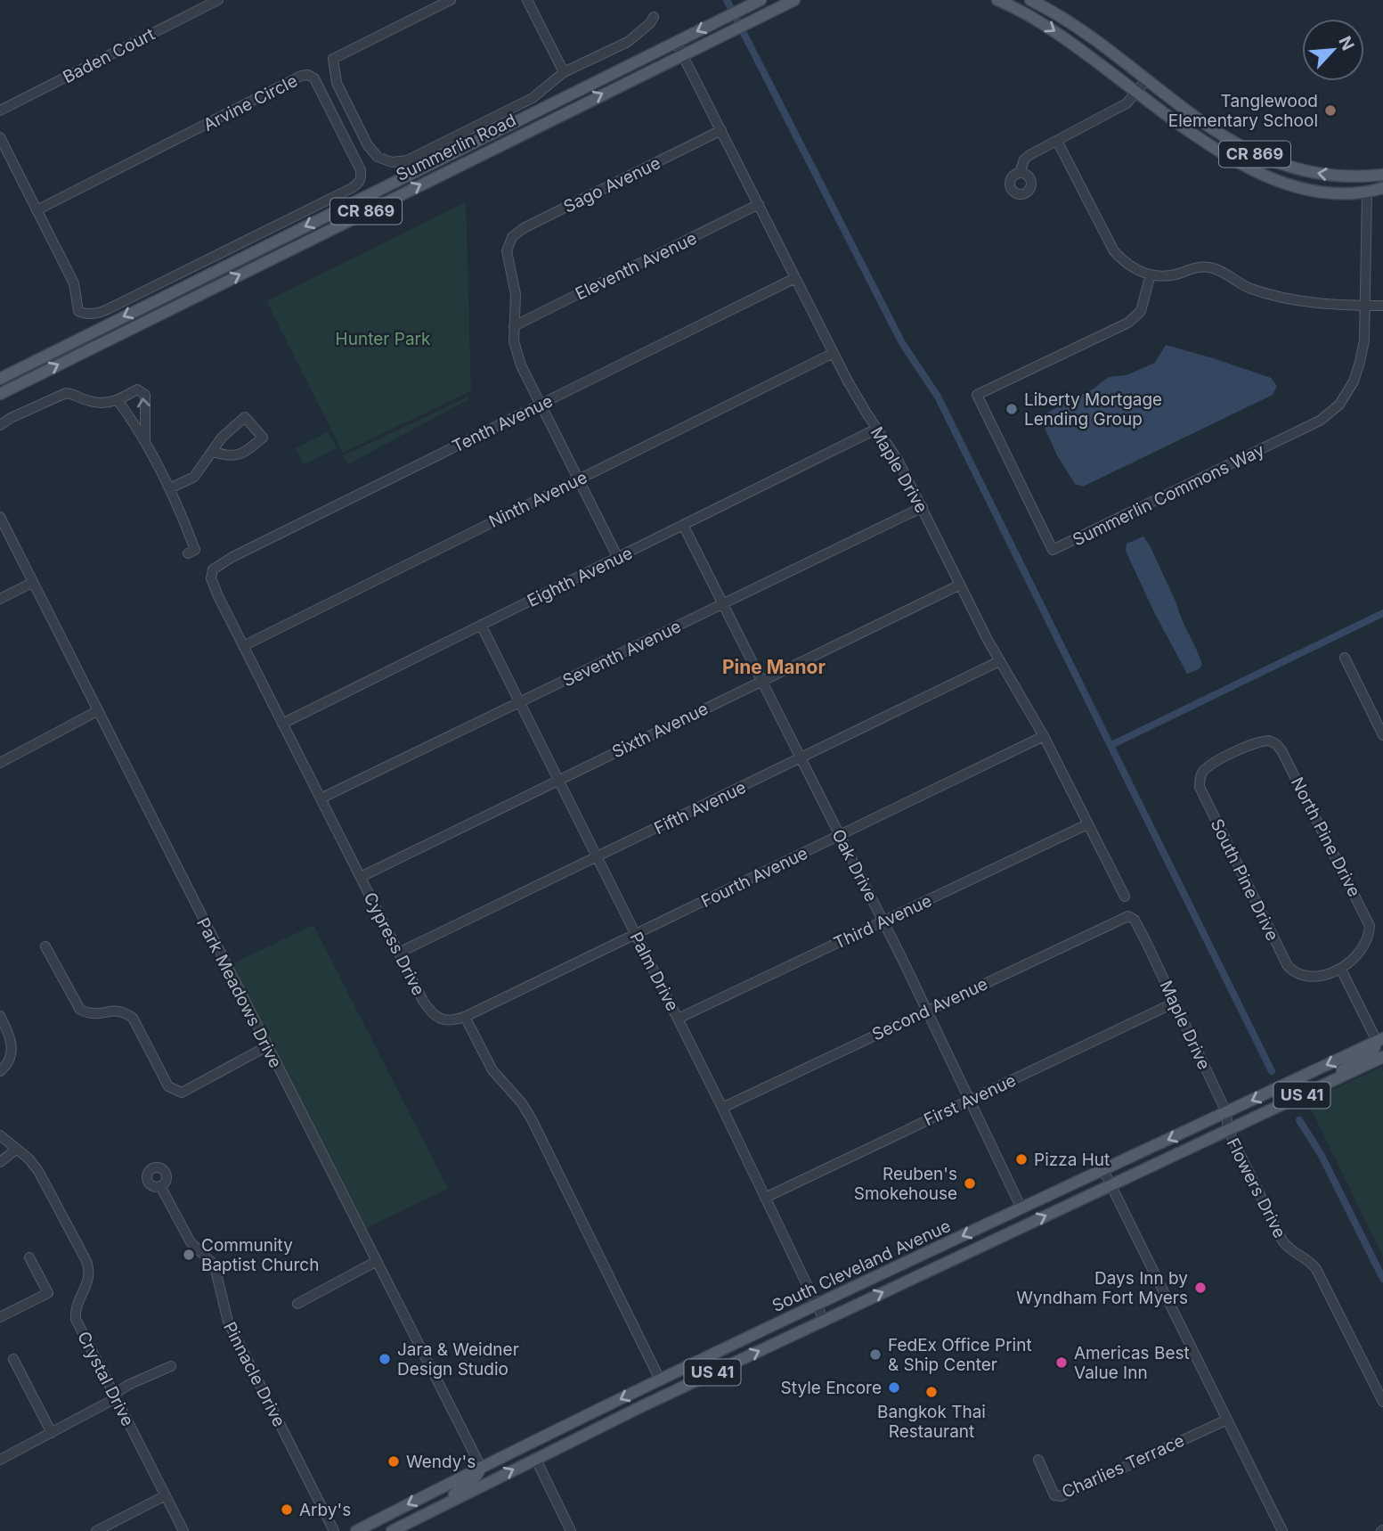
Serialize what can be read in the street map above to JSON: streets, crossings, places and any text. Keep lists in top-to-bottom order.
{
  "streets": {
    "main road": [
      "Summerlin Road",
      "CR 869",
      "US 41",
      "South Cleveland Avenue"
    ],
    "street": [
      "Baden Court",
      "Arvine Circle",
      "Sago Avenue",
      "Eleventh Avenue",
      "Tenth Avenue",
      "Maple Drive",
      "Summerlin Commons Way",
      "Ninth Avenue",
      "Eighth Avenue",
      "Seventh Avenue",
      "Sixth Avenue",
      "Fifth Avenue",
      "North Pine Drive",
      "Oak Drive",
      "Fourth Avenue",
      "South Pine Drive",
      "Third Avenue",
      "Cypress Drive",
      "Palm Drive",
      "Park Meadows Drive",
      "Second Avenue",
      "First Avenue",
      "Flowers Drive",
      "Pinnacle Drive",
      "Crystal Drive",
      "Charlies Terrace"
    ]
  },
  "crossings": [
    ["Summerlin Road", "Maple Drive"],
    ["CR 869", "Summerlin Commons Way"],
    ["Sago Avenue", "Eleventh Avenue"],
    ["Sago Avenue", "Maple Drive"],
    ["Eleventh Avenue", "Maple Drive"],
    ["Tenth Avenue", "Maple Drive"],
    ["Tenth Avenue", "Cypress Drive"],
    ["Maple Drive", "Ninth Avenue"],
    ["Maple Drive", "Eighth Avenue"],
    ["Maple Drive", "Seventh Avenue"],
    ["Maple Drive", "Sixth Avenue"],
    ["Maple Drive", "Fifth Avenue"],
    ["Maple Drive", "Fourth Avenue"],
    ["Maple Drive", "Third Avenue"],
    ["Maple Drive", "Second Avenue"],
    ["Maple Drive", "First Avenue"],
    ["Maple Drive", "Flowers Drive"],
    ["Maple Drive", "South Cleveland Avenue"],
    ["Ninth Avenue", "Cypress Drive"],
    ["Eighth Avenue", "Oak Drive"],
    ["Eighth Avenue", "Cypress Drive"],
    ["Eighth Avenue", "Palm Drive"],
    ["Seventh Avenue", "Oak Drive"],
    ["Seventh Avenue", "Cypress Drive"],
    ["Seventh Avenue", "Palm Drive"],
    ["Sixth Avenue", "Oak Drive"],
    ["Sixth Avenue", "Cypress Drive"],
    ["Sixth Avenue", "Palm Drive"],
    ["Fifth Avenue", "Oak Drive"],
    ["Fifth Avenue", "Cypress Drive"],
    ["Fifth Avenue", "Palm Drive"],
    ["North Pine Drive", "South Pine Drive"],
    ["Oak Drive", "Fourth Avenue"],
    ["Oak Drive", "Third Avenue"],
    ["Oak Drive", "Second Avenue"],
    ["Oak Drive", "First Avenue"],
    ["Oak Drive", "South Cleveland Avenue"],
    ["Fourth Avenue", "Cypress Drive"],
    ["Fourth Avenue", "Palm Drive"],
    ["Third Avenue", "Palm Drive"],
    ["Palm Drive", "Second Avenue"],
    ["Palm Drive", "First Avenue"],
    ["Palm Drive", "South Cleveland Avenue"],
    ["Park Meadows Drive", "South Cleveland Avenue"],
    ["Flowers Drive", "South Cleveland Avenue"]
  ],
  "districts": ["Pine Manor"],
  "parks": ["Hunter Park"],
  "places": [
    "Tanglewood Elementary School",
    "Liberty Mortgage Lending Group",
    "Pizza Hut",
    "Reuben's Smokehouse",
    "Community Baptist Church",
    "Days Inn by Wyndham Fort Myers",
    "FedEx Office Print & Ship Center",
    "Jara & Weidner Design Studio",
    "Americas Best Value Inn",
    "Style Encore",
    "Bangkok Thai Restaurant",
    "Wendy's",
    "Arby's"
  ],
  "north": "top right"
}
